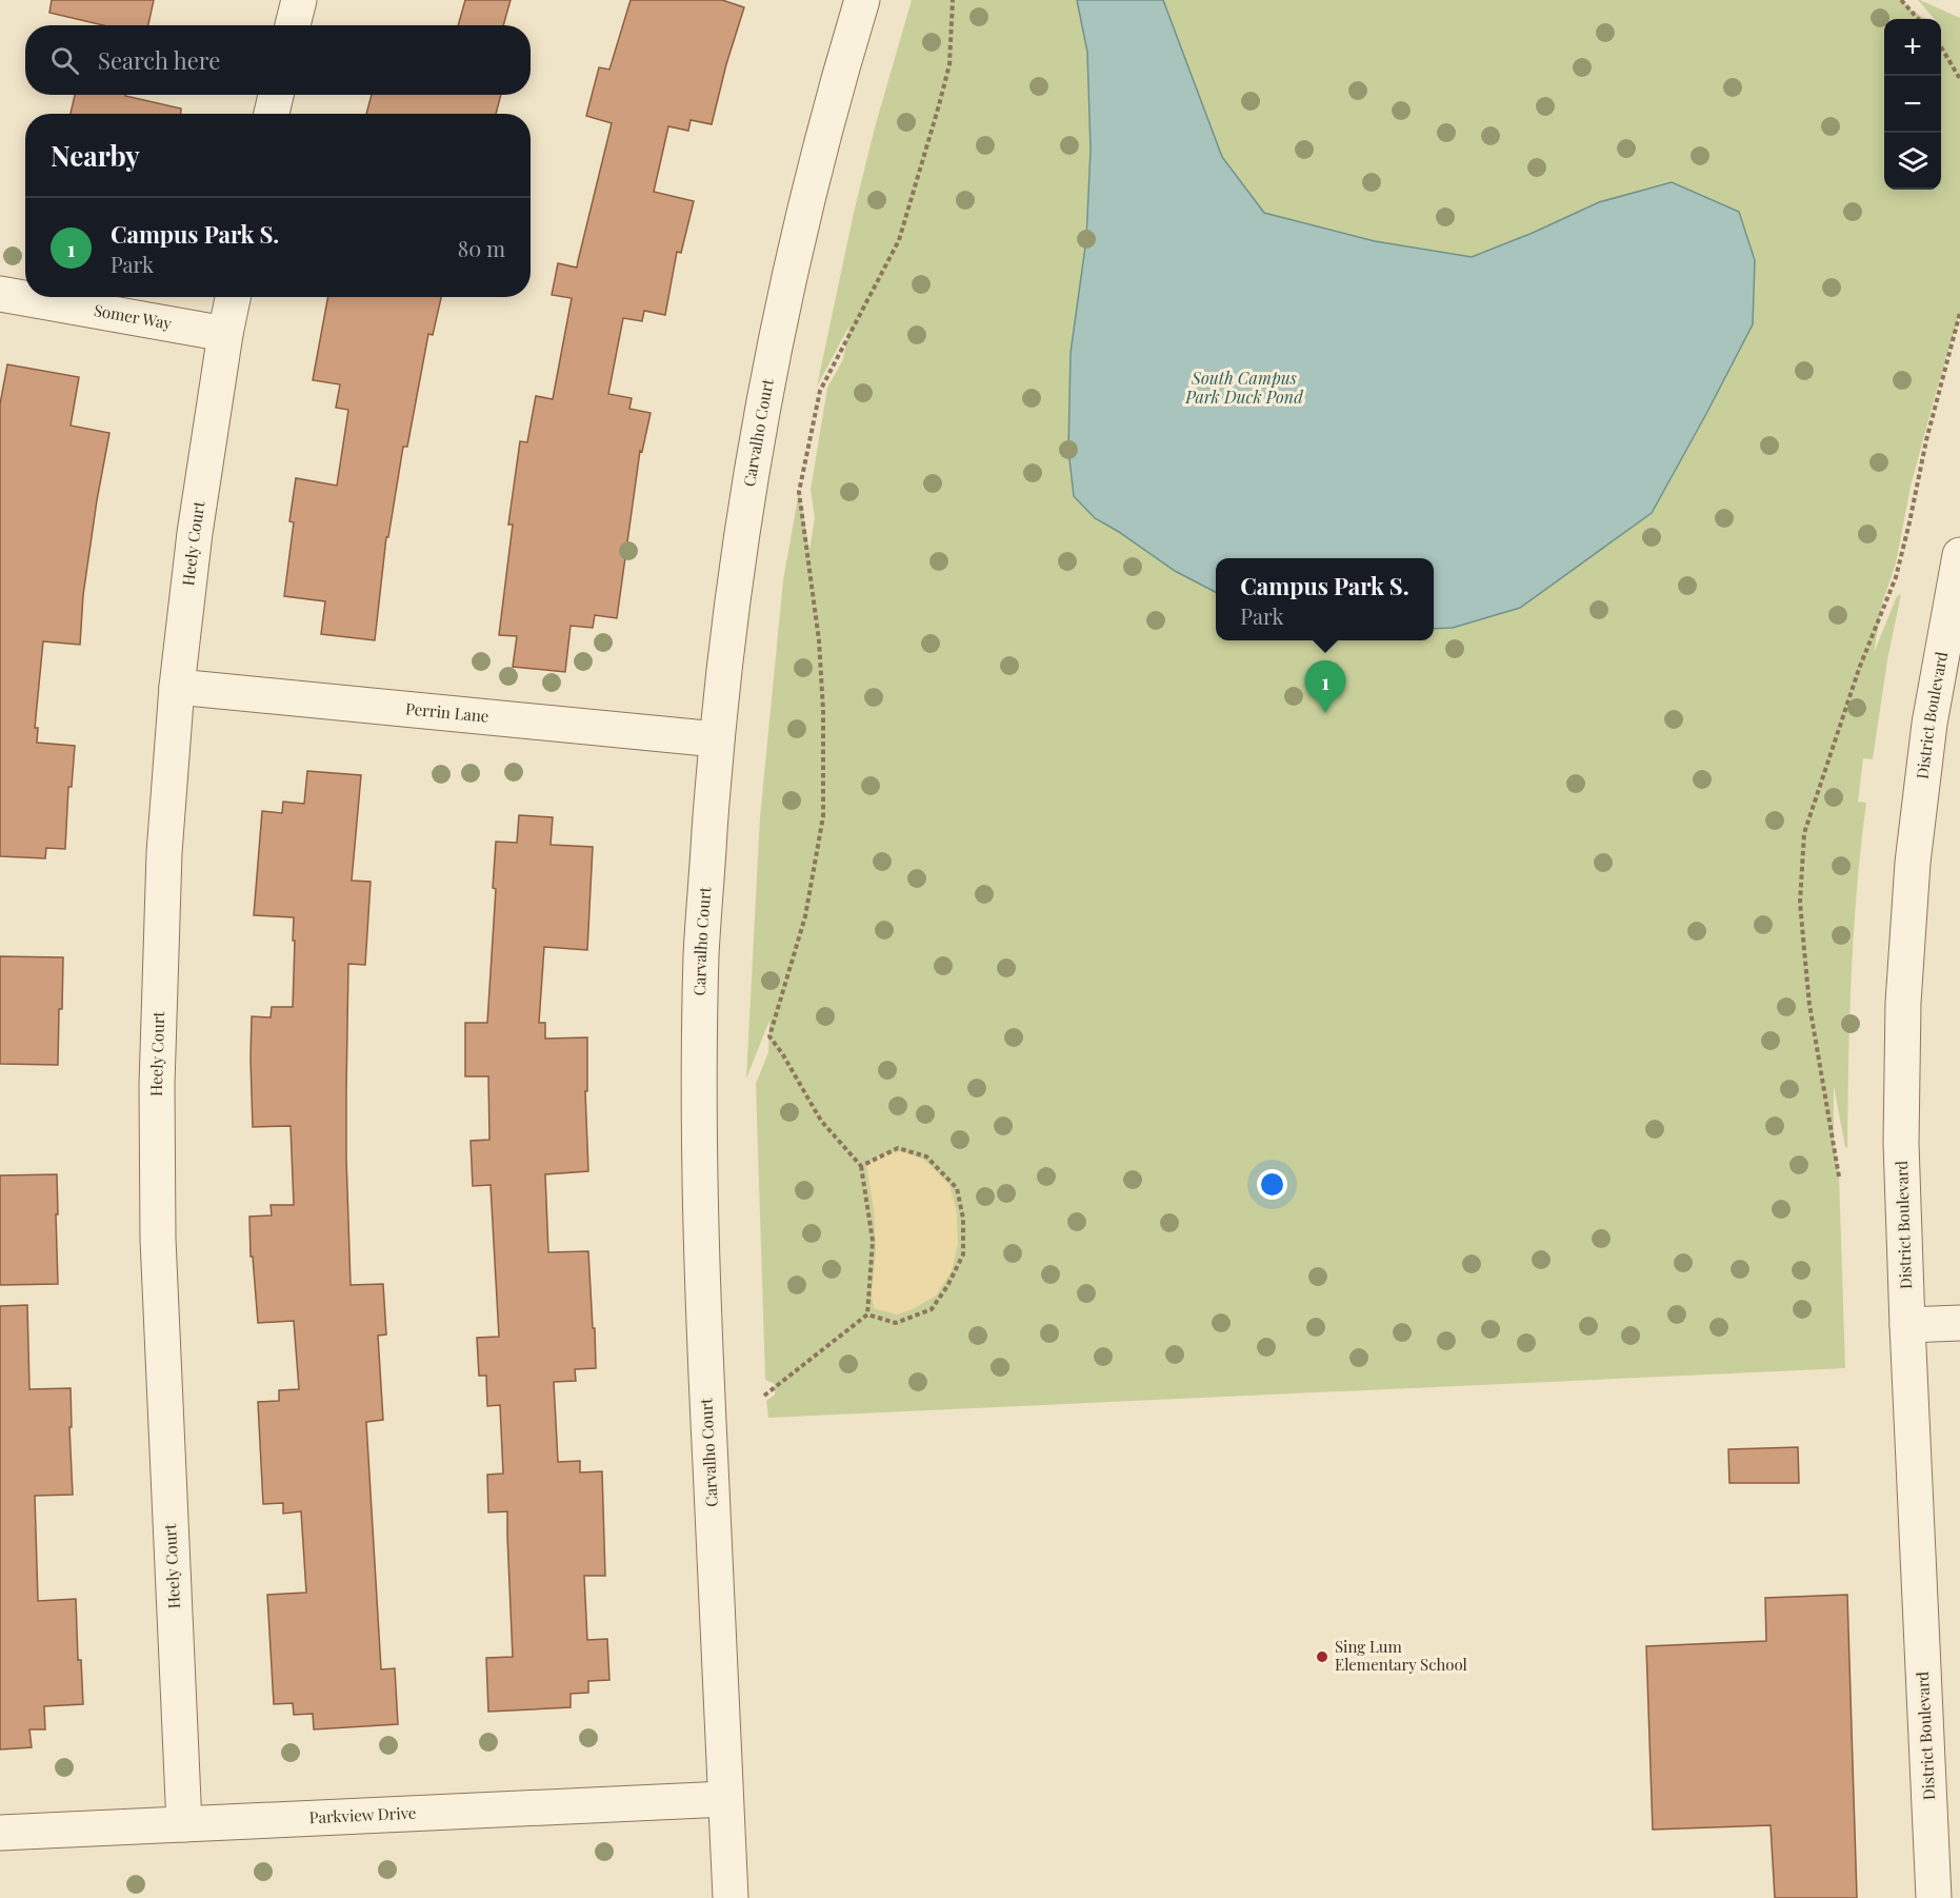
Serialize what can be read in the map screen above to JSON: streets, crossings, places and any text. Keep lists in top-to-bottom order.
{
  "streets": {
    "street": [
      "Somer Way",
      "Carvalho Court",
      "Heely Court",
      "Perrin Lane",
      "District Boulevard",
      "Parkview Drive"
    ]
  },
  "crossings": [
    ["Somer Way", "Heely Court"],
    ["Carvalho Court", "Perrin Lane"],
    ["Carvalho Court", "Parkview Drive"],
    ["Heely Court", "Perrin Lane"],
    ["Heely Court", "Parkview Drive"]
  ],
  "water": ["South Campus Park Duck Pond"],
  "places": ["Sing Lum Elementary School"],
  "page": {
    "map_buttons": ["+", "−"],
    "search": "Search here",
    "heading": "Nearby",
    "list": [
      {
        "mark": "1",
        "name": "Campus Park S.",
        "note": "Park",
        "value": "80 m"
      }
    ],
    "popup": ["Campus Park S.", "Park"],
    "pins": "1"
  }
}
